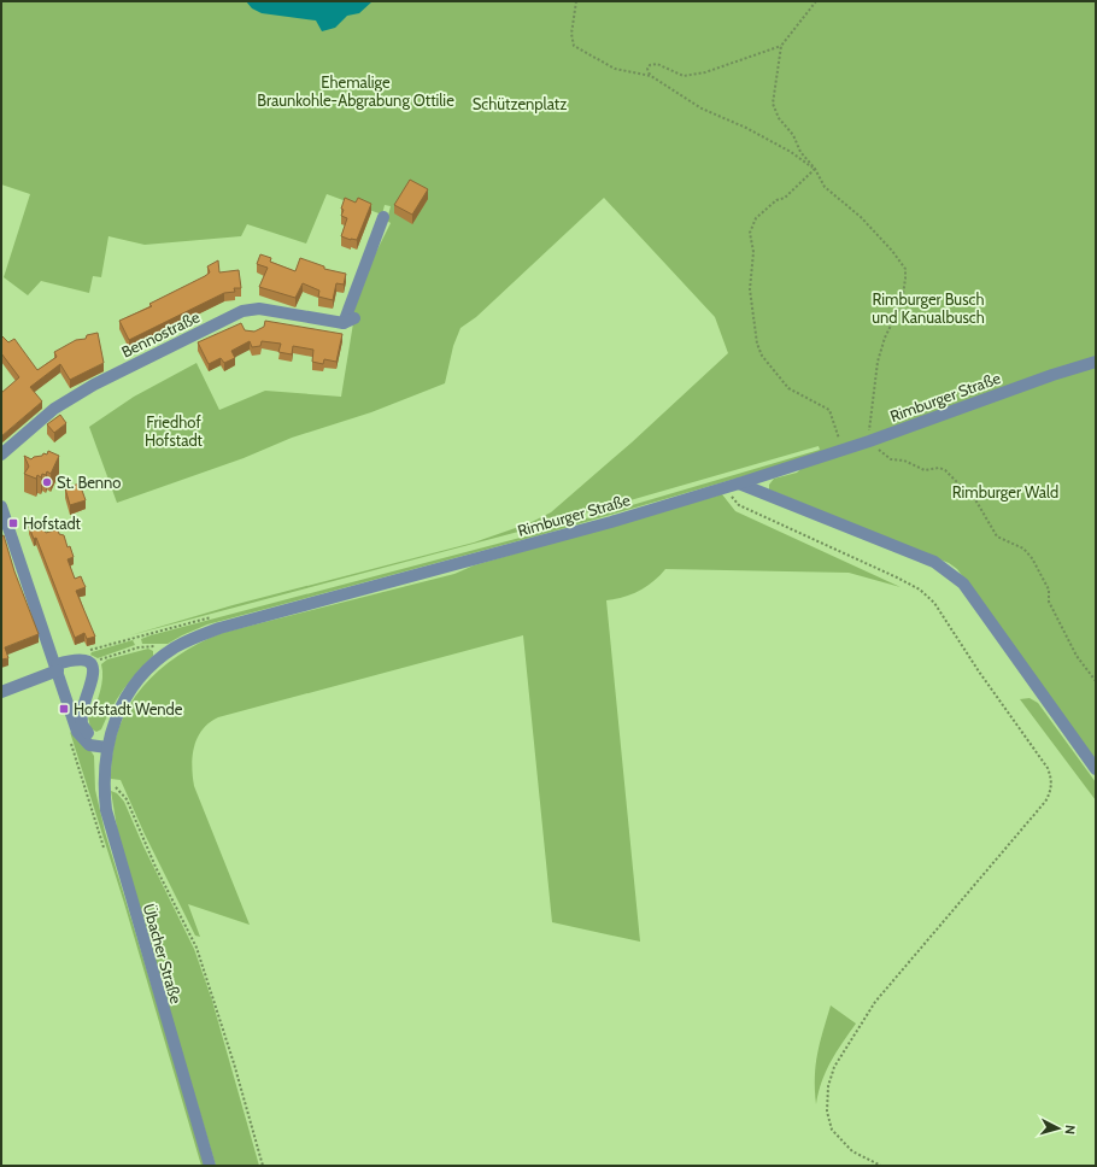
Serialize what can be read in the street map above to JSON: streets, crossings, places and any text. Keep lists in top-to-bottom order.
{
  "streets": {
    "street": ["Bennostraße", "Rimburger Straße", "Übacher Straße"]
  },
  "crossings": [
    ["Rimburger Straße", "Übacher Straße"]
  ],
  "parks": [
    "Ehemalige Braunkohle-Abgrabung Ottilie",
    "Schützenplatz",
    "Rimburger Busch und Kanualbusch",
    "Friedhof Hofstadt",
    "Rimburger Wald"
  ],
  "places": {
    "other": ["St. Benno"],
    "transit": ["Hofstadt", "Hofstadt Wende"]
  },
  "north": "right"
}
